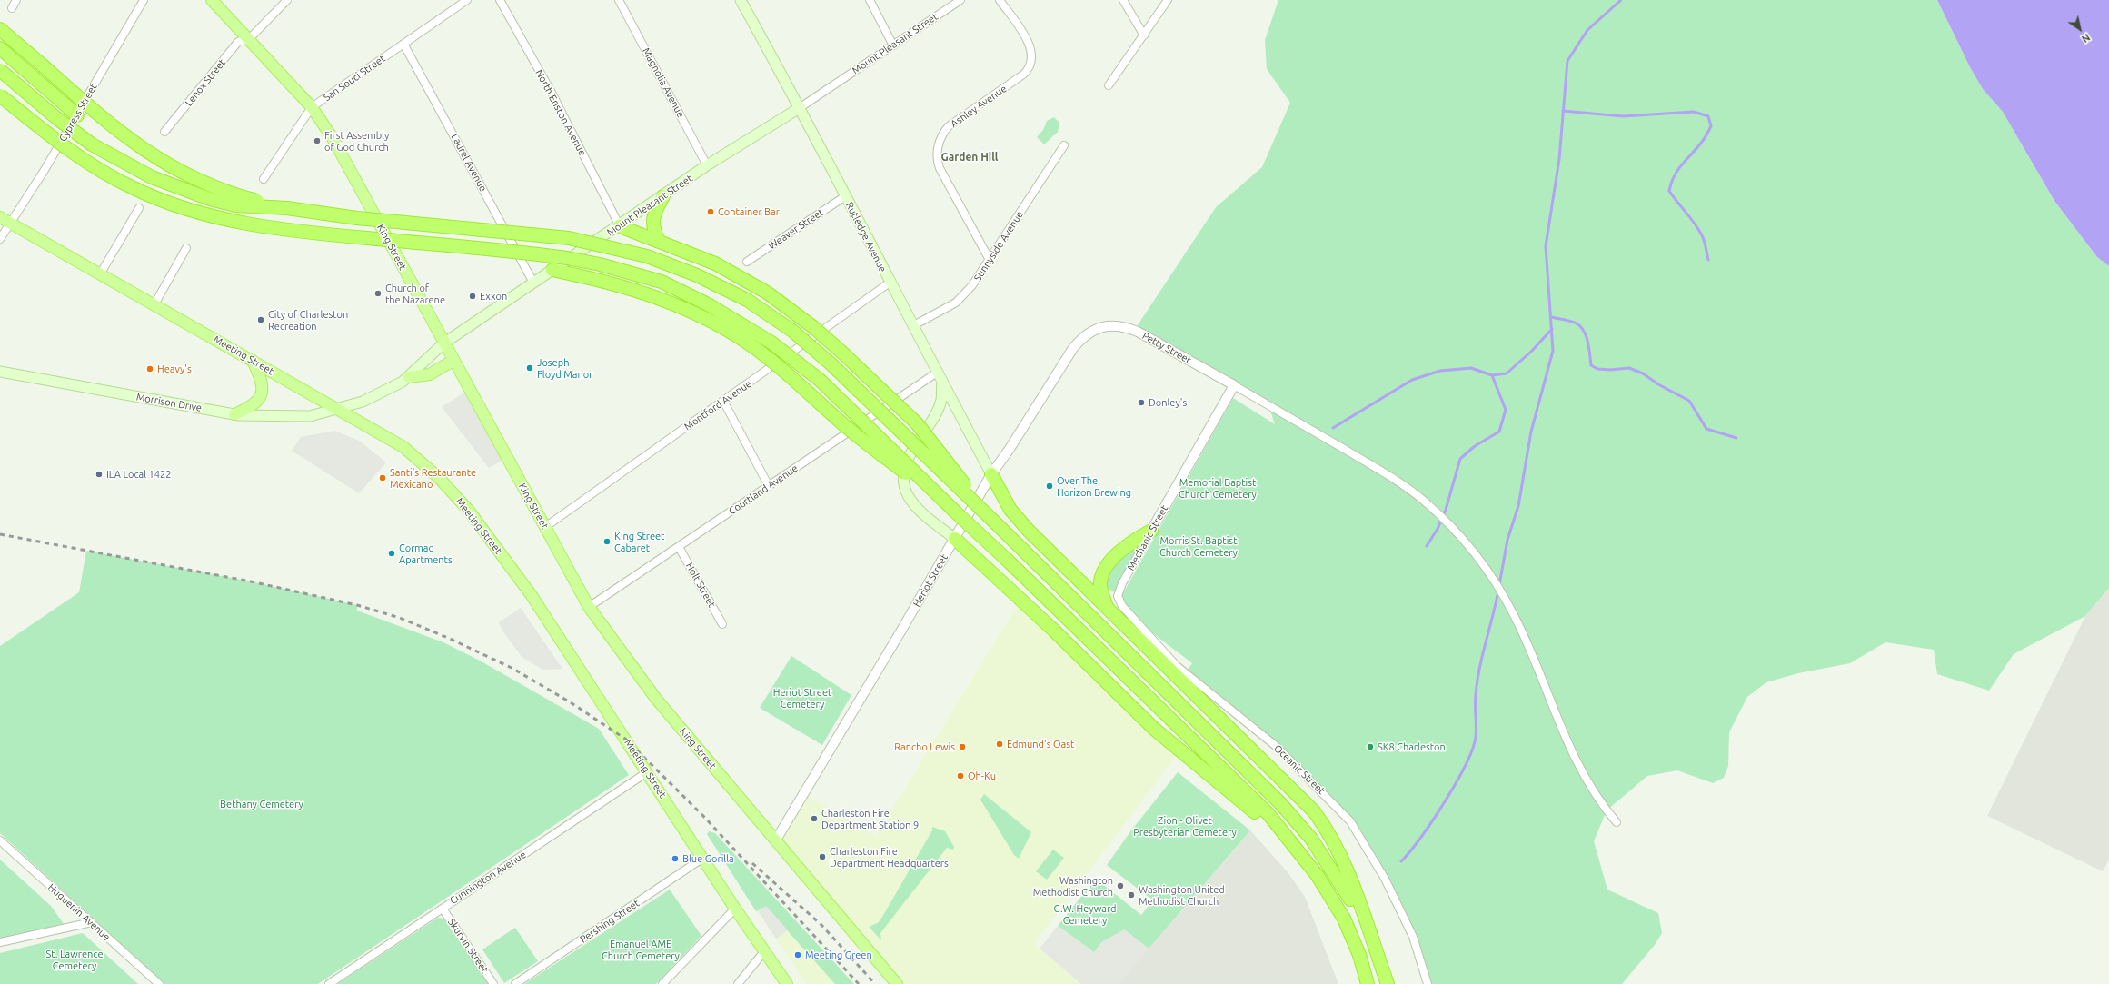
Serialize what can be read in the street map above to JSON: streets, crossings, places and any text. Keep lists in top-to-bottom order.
{
  "streets": {
    "main road": [
      "Mount Pleasant Street",
      "Rutledge Avenue",
      "King Street",
      "Meeting Street",
      "Morrison Drive"
    ],
    "street": [
      "San Souci Street",
      "Lenox Street",
      "Magnolia Avenue",
      "Ashley Avenue",
      "Cypress Street",
      "North Enston Avenue",
      "Laurel Avenue",
      "Weaver Street",
      "Sunnyside Avenue",
      "Petty Street",
      "Montford Avenue",
      "Courtland Avenue",
      "Mechanic Street",
      "Heriot Street",
      "Holt Street",
      "Oceanic Street",
      "Cunnington Avenue",
      "Huguenin Avenue",
      "Pershing Street",
      "Skurvin Street"
    ]
  },
  "crossings": [
    ["Mount Pleasant Street", "Magnolia Avenue"],
    ["Mount Pleasant Street", "North Enston Avenue"],
    ["Mount Pleasant Street", "Laurel Avenue"],
    ["Mount Pleasant Street", "Rutledge Avenue"],
    ["Mount Pleasant Street", "King Street"],
    ["Mount Pleasant Street", "Meeting Street"],
    ["Mount Pleasant Street", "Morrison Drive"],
    ["San Souci Street", "Laurel Avenue"],
    ["San Souci Street", "King Street"],
    ["Lenox Street", "King Street"],
    ["Ashley Avenue", "Sunnyside Avenue"],
    ["Cypress Street", "Meeting Street"],
    ["Weaver Street", "Rutledge Avenue"],
    ["Rutledge Avenue", "Sunnyside Avenue"],
    ["Rutledge Avenue", "Montford Avenue"],
    ["Rutledge Avenue", "Courtland Avenue"],
    ["Rutledge Avenue", "Heriot Street"],
    ["King Street", "Montford Avenue"],
    ["King Street", "Courtland Avenue"],
    ["King Street", "Heriot Street"],
    ["Petty Street", "Mechanic Street"],
    ["Petty Street", "Heriot Street"],
    ["Meeting Street", "Morrison Drive"],
    ["Meeting Street", "Cunnington Avenue"],
    ["Meeting Street", "Pershing Street"],
    ["Courtland Avenue", "Holt Street"],
    ["Mechanic Street", "Oceanic Street"],
    ["Cunnington Avenue", "Skurvin Street"]
  ],
  "districts": ["Garden Hill"],
  "parks": [
    "Memorial Baptist Church Cemetery",
    "Morris St. Baptist Church Cemetery",
    "Heriot Street Cemetery",
    "Bethany Cemetery",
    "Zion - Olivet Presbyterian Cemetery",
    "G.W. Heyward Cemetery",
    "Emanuel AME Church Cemetery",
    "St. Lawrence Cemetery"
  ],
  "places": [
    "First Assembly of God Church",
    "Container Bar",
    "Church of the Nazarene",
    "Exxon",
    "City of Charleston Recreation",
    "Joseph Floyd Manor",
    "Heavy's",
    "Donley's",
    "ILA Local 1422",
    "Santi's Restaurante Mexicano",
    "Over The Horizon Brewing",
    "King Street Cabaret",
    "Cormac Apartments",
    "Edmund's Oast",
    "Rancho Lewis",
    "SK8 Charleston",
    "Oh-Ku",
    "Charleston Fire Department Station 9",
    "Charleston Fire Department Headquarters",
    "Blue Gorilla",
    "Washington Methodist Church",
    "Washington United Methodist Church",
    "Meeting Green"
  ],
  "north": "bottom right"
}
